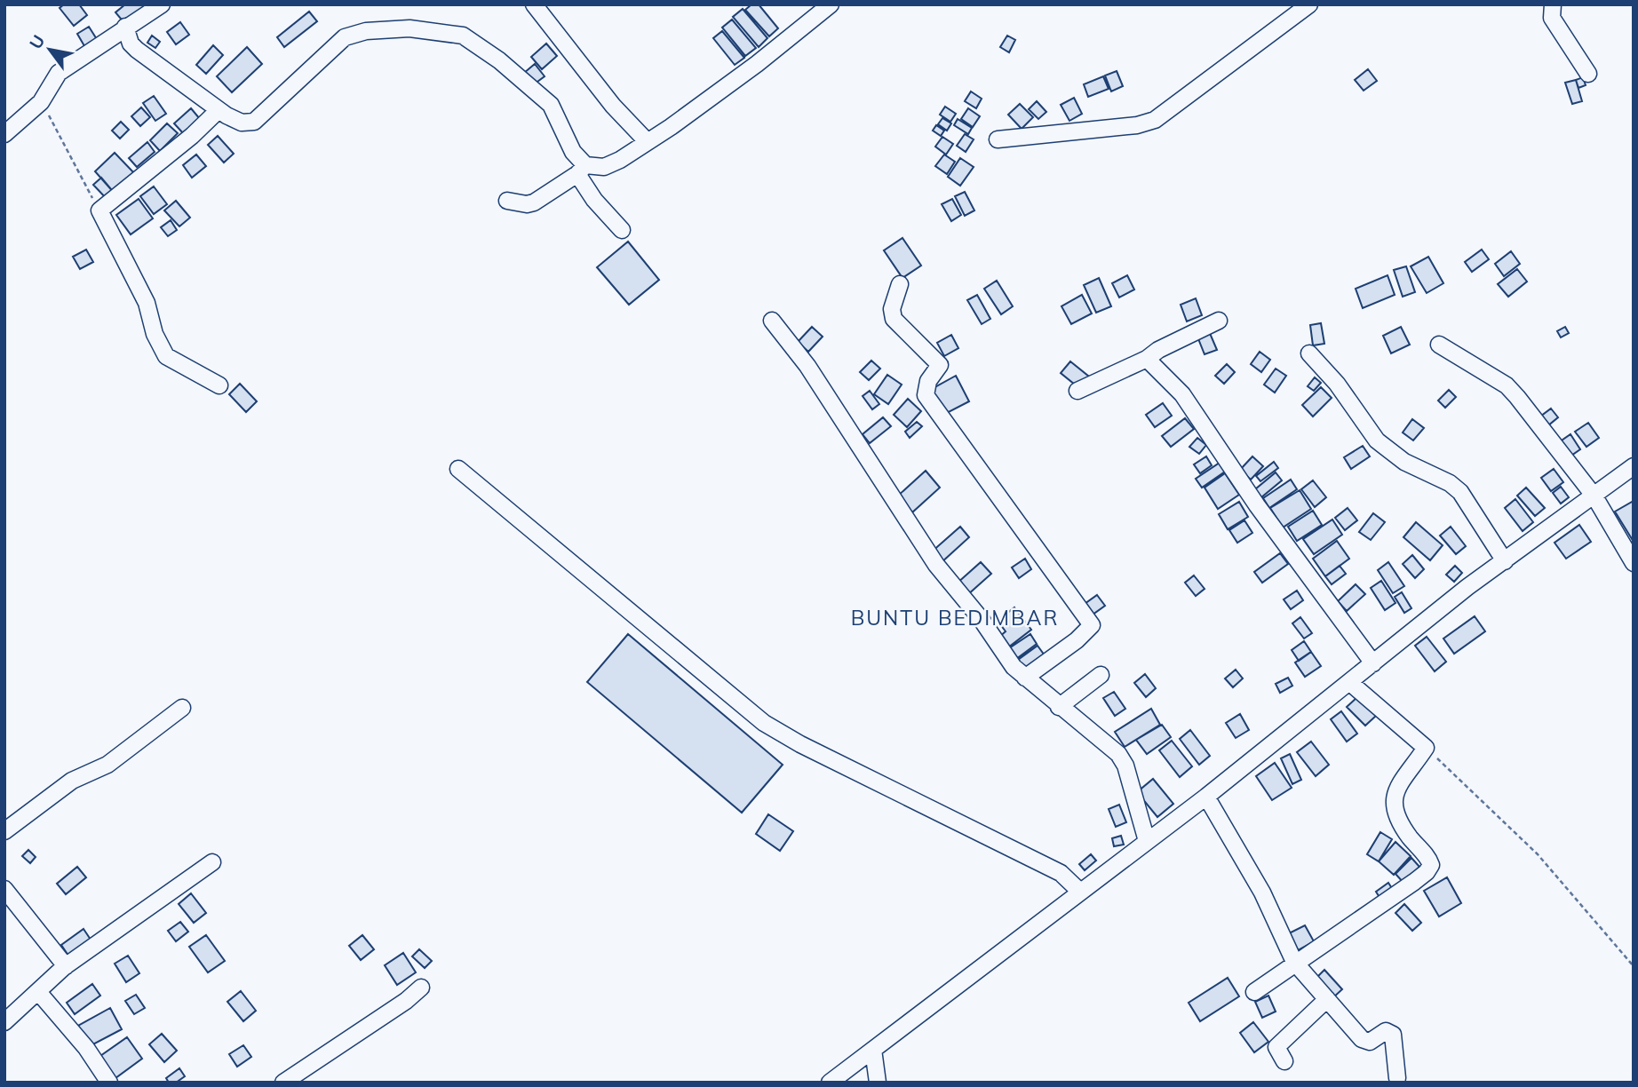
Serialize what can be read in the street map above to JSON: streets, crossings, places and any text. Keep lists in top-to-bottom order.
{
  "districts": ["BUNTU BEDIMBAR"],
  "north": "top left"
}
